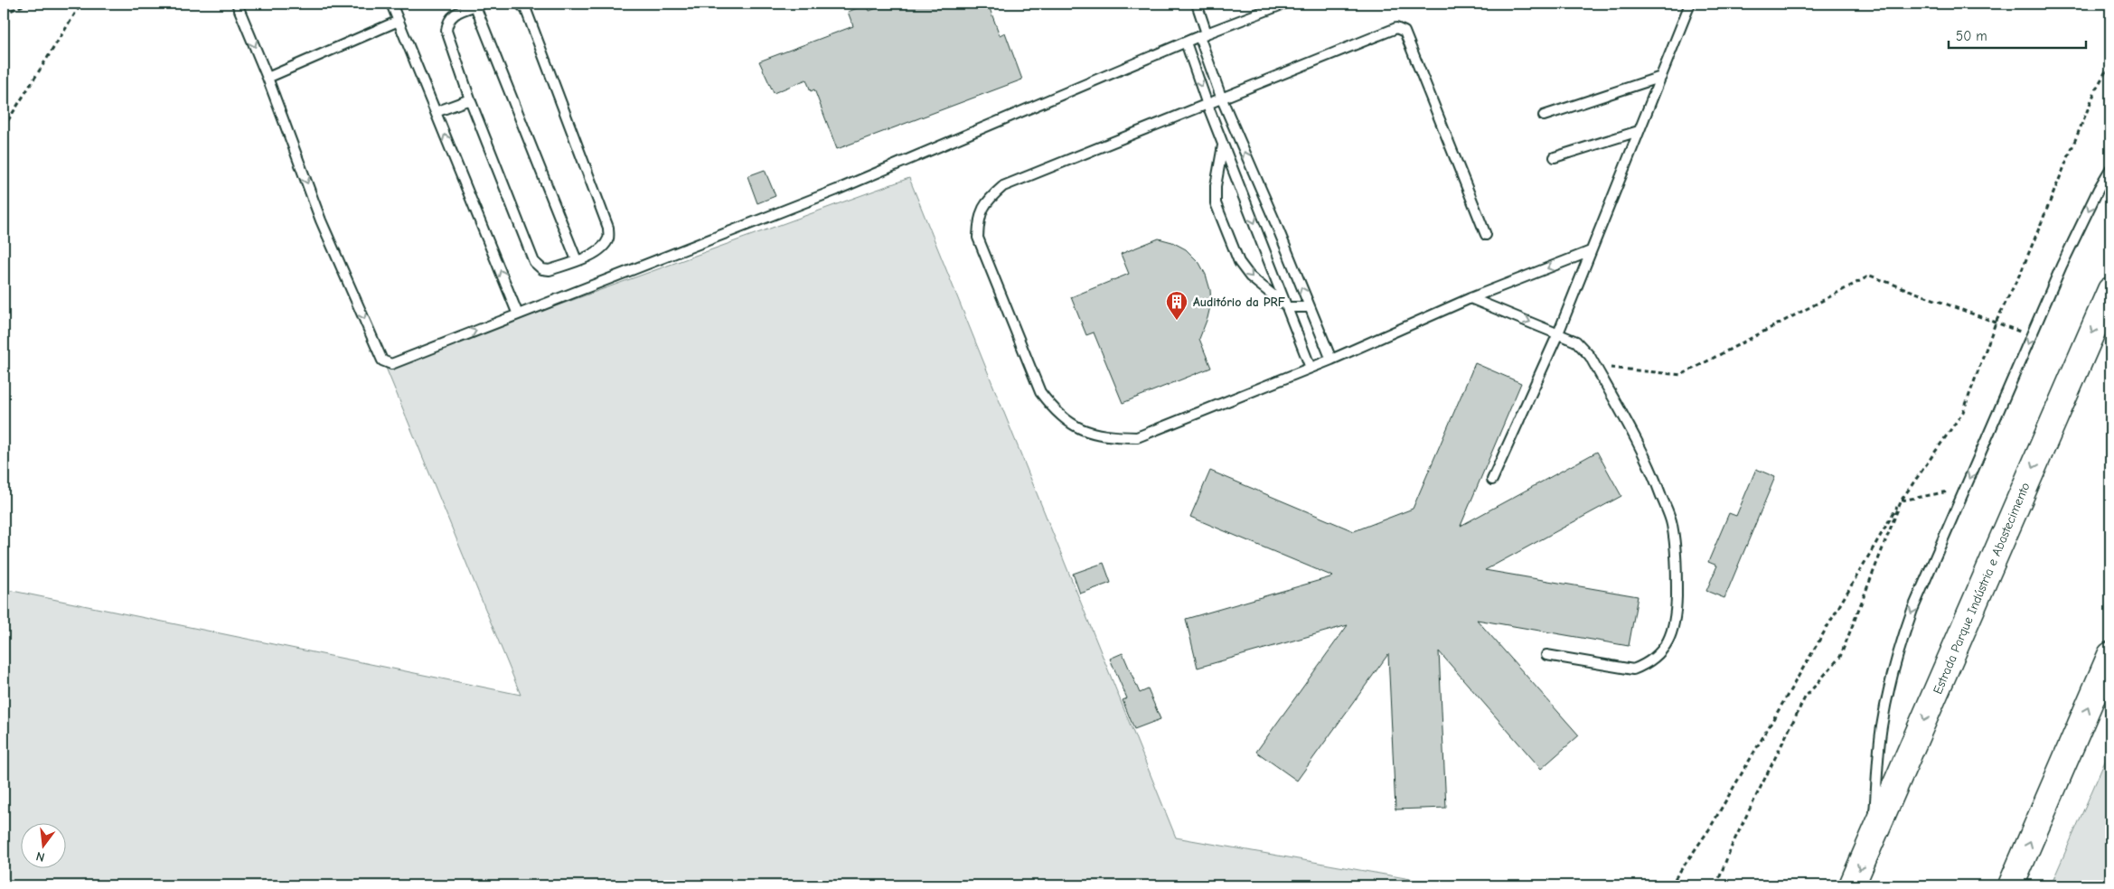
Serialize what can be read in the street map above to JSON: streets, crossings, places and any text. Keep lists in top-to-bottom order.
{
  "streets": {
    "highway": ["Estrada Parque Indústria e Abastecimento"]
  },
  "places": {
    "building": ["Auditório da PRF"]
  },
  "scale_bar": "50 m",
  "north": "bottom"
}
